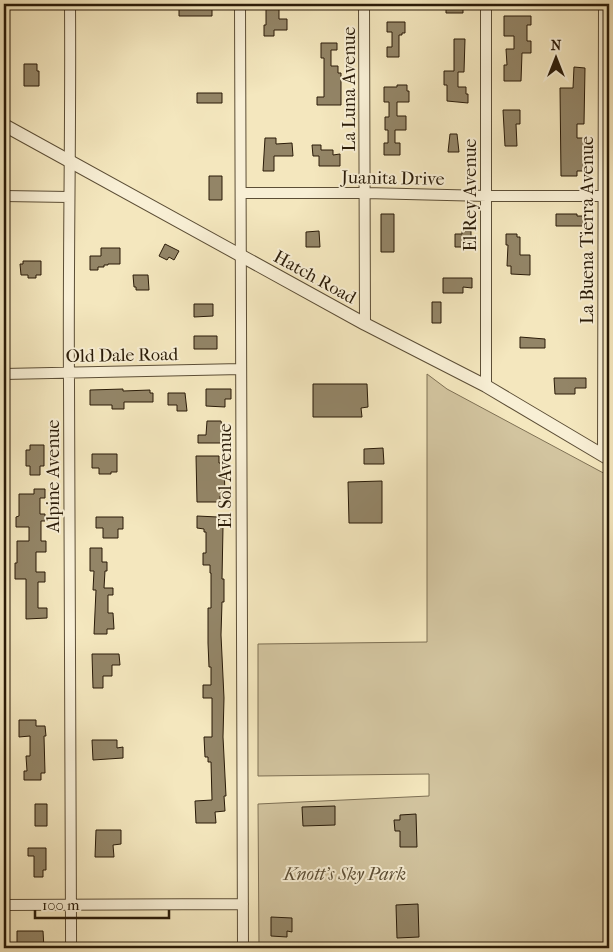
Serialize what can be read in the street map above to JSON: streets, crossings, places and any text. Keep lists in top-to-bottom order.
{
  "streets": {
    "street": [
      "La Luna Avenue",
      "Juanita Drive",
      "El Rey Avenue",
      "La Buena Tierra Avenue",
      "Hatch Road",
      "Old Dale Road",
      "Alpine Avenue",
      "El Sol Avenue"
    ]
  },
  "crossings": [
    ["La Luna Avenue", "Juanita Drive"],
    ["La Luna Avenue", "Hatch Road"],
    ["Juanita Drive", "El Rey Avenue"],
    ["Juanita Drive", "La Buena Tierra Avenue"],
    ["Juanita Drive", "El Sol Avenue"],
    ["El Rey Avenue", "Hatch Road"],
    ["La Buena Tierra Avenue", "Hatch Road"],
    ["Hatch Road", "Alpine Avenue"],
    ["Hatch Road", "El Sol Avenue"],
    ["Old Dale Road", "Alpine Avenue"],
    ["Old Dale Road", "El Sol Avenue"]
  ],
  "parks": ["Knott's Sky Park"],
  "scale_bar": "100 m",
  "north": "top"
}
